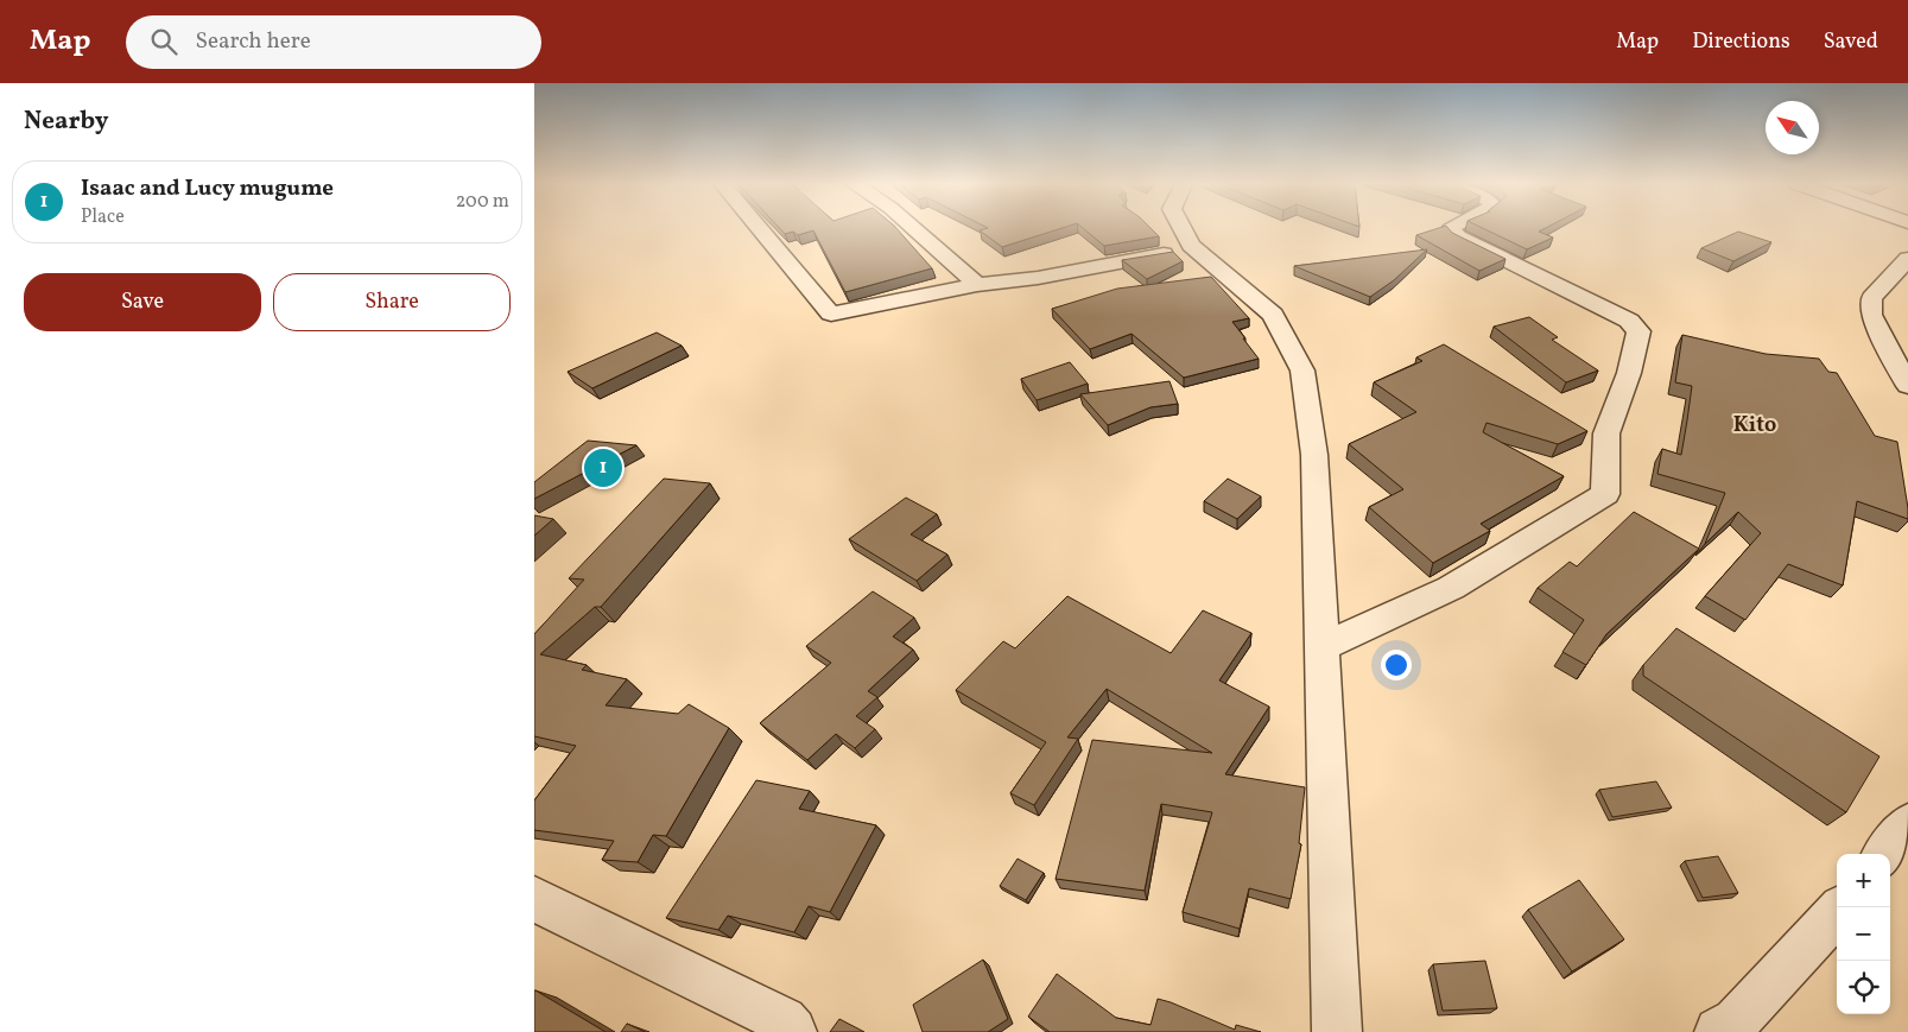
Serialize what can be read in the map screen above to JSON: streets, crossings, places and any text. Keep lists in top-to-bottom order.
{
  "districts": ["Kito"],
  "north": "top left",
  "page": {
    "header": "Map",
    "search": "Search here",
    "nav": ["Map", "Directions", "Saved"],
    "heading": "Nearby",
    "list": [
      {
        "mark": "1",
        "name": "Isaac and Lucy mugume",
        "note": "Place",
        "value": "200 m"
      }
    ],
    "buttons": ["Save", "Share"],
    "pins": "1",
    "map_buttons": ["+", "−"]
  }
}
